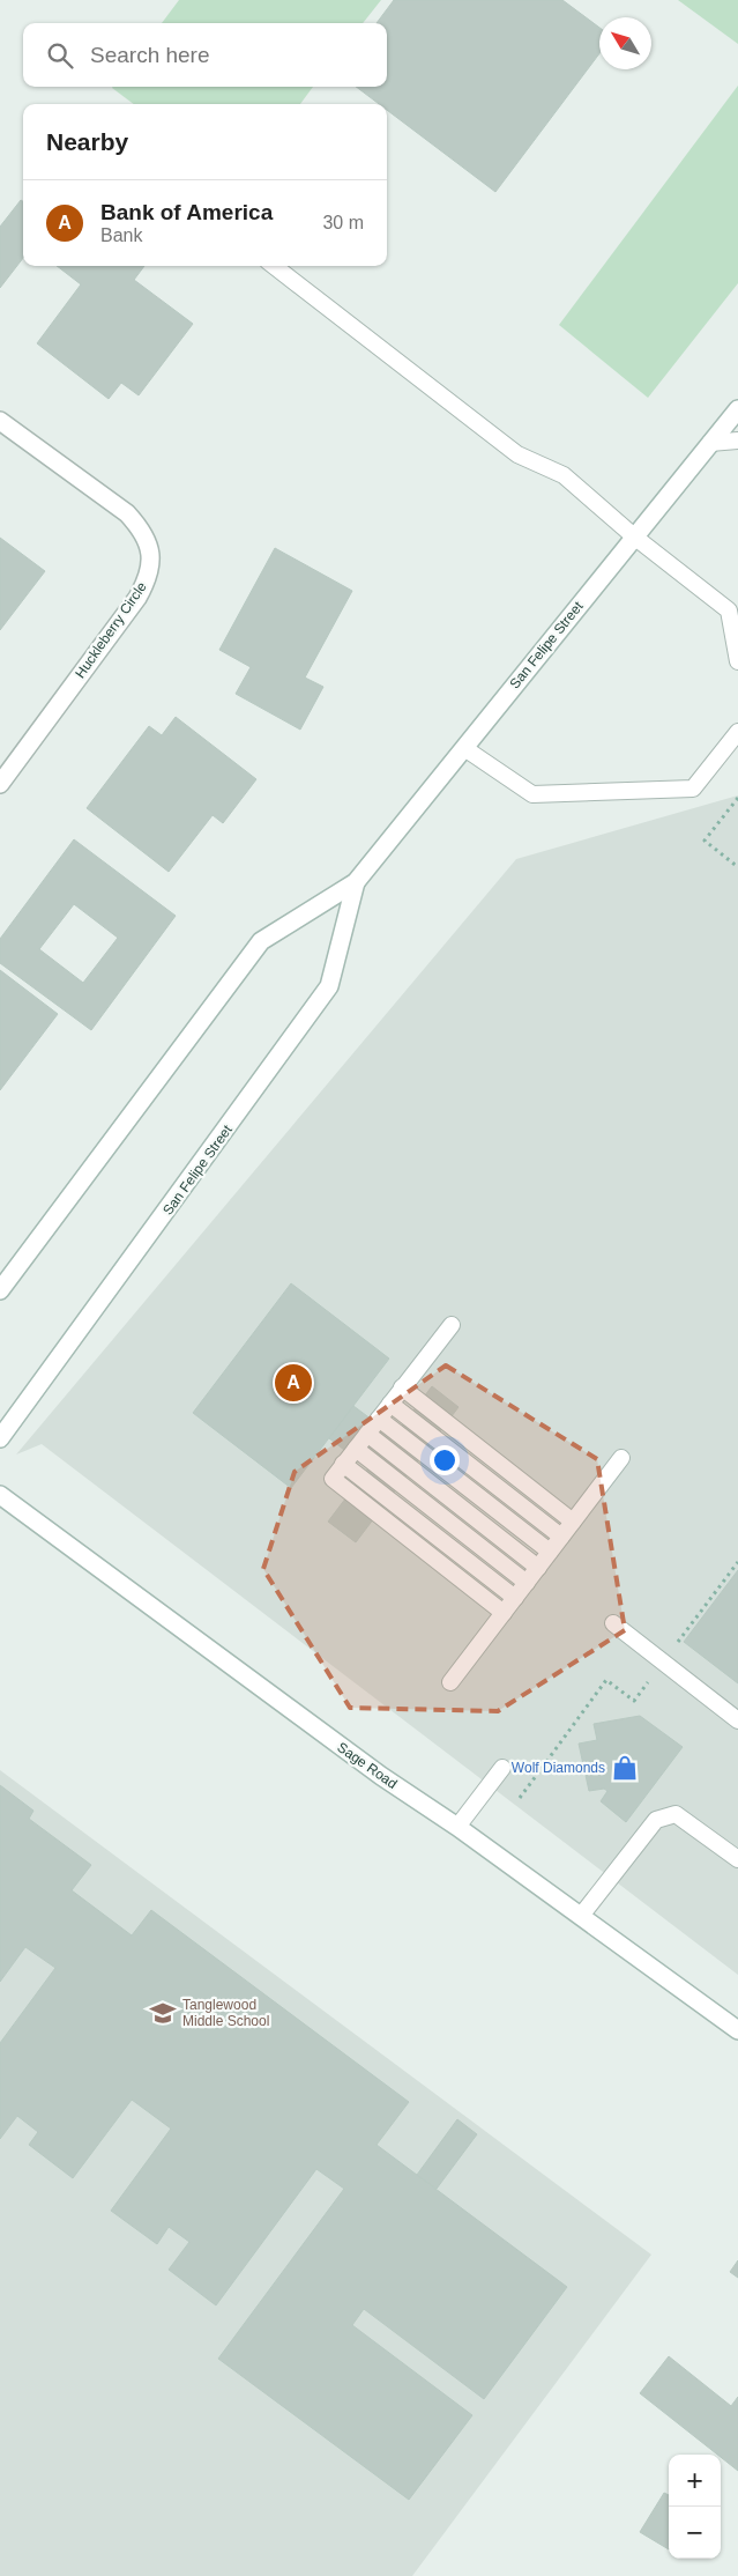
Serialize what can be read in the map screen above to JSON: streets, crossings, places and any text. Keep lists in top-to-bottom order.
{
  "streets": {
    "main road": ["Huckleberry Circle", "San Felipe Street", "Sage Road"]
  },
  "places": {
    "shop": ["Wolf Diamonds"],
    "school or university": ["Tanglewood Middle School"]
  },
  "north": "top left",
  "page": {
    "search": "Search here",
    "heading": "Nearby",
    "list": [
      {
        "mark": "A",
        "name": "Bank of America",
        "note": "Bank",
        "value": "30 m"
      }
    ],
    "pins": "A",
    "map_buttons": ["+", "−"]
  }
}
